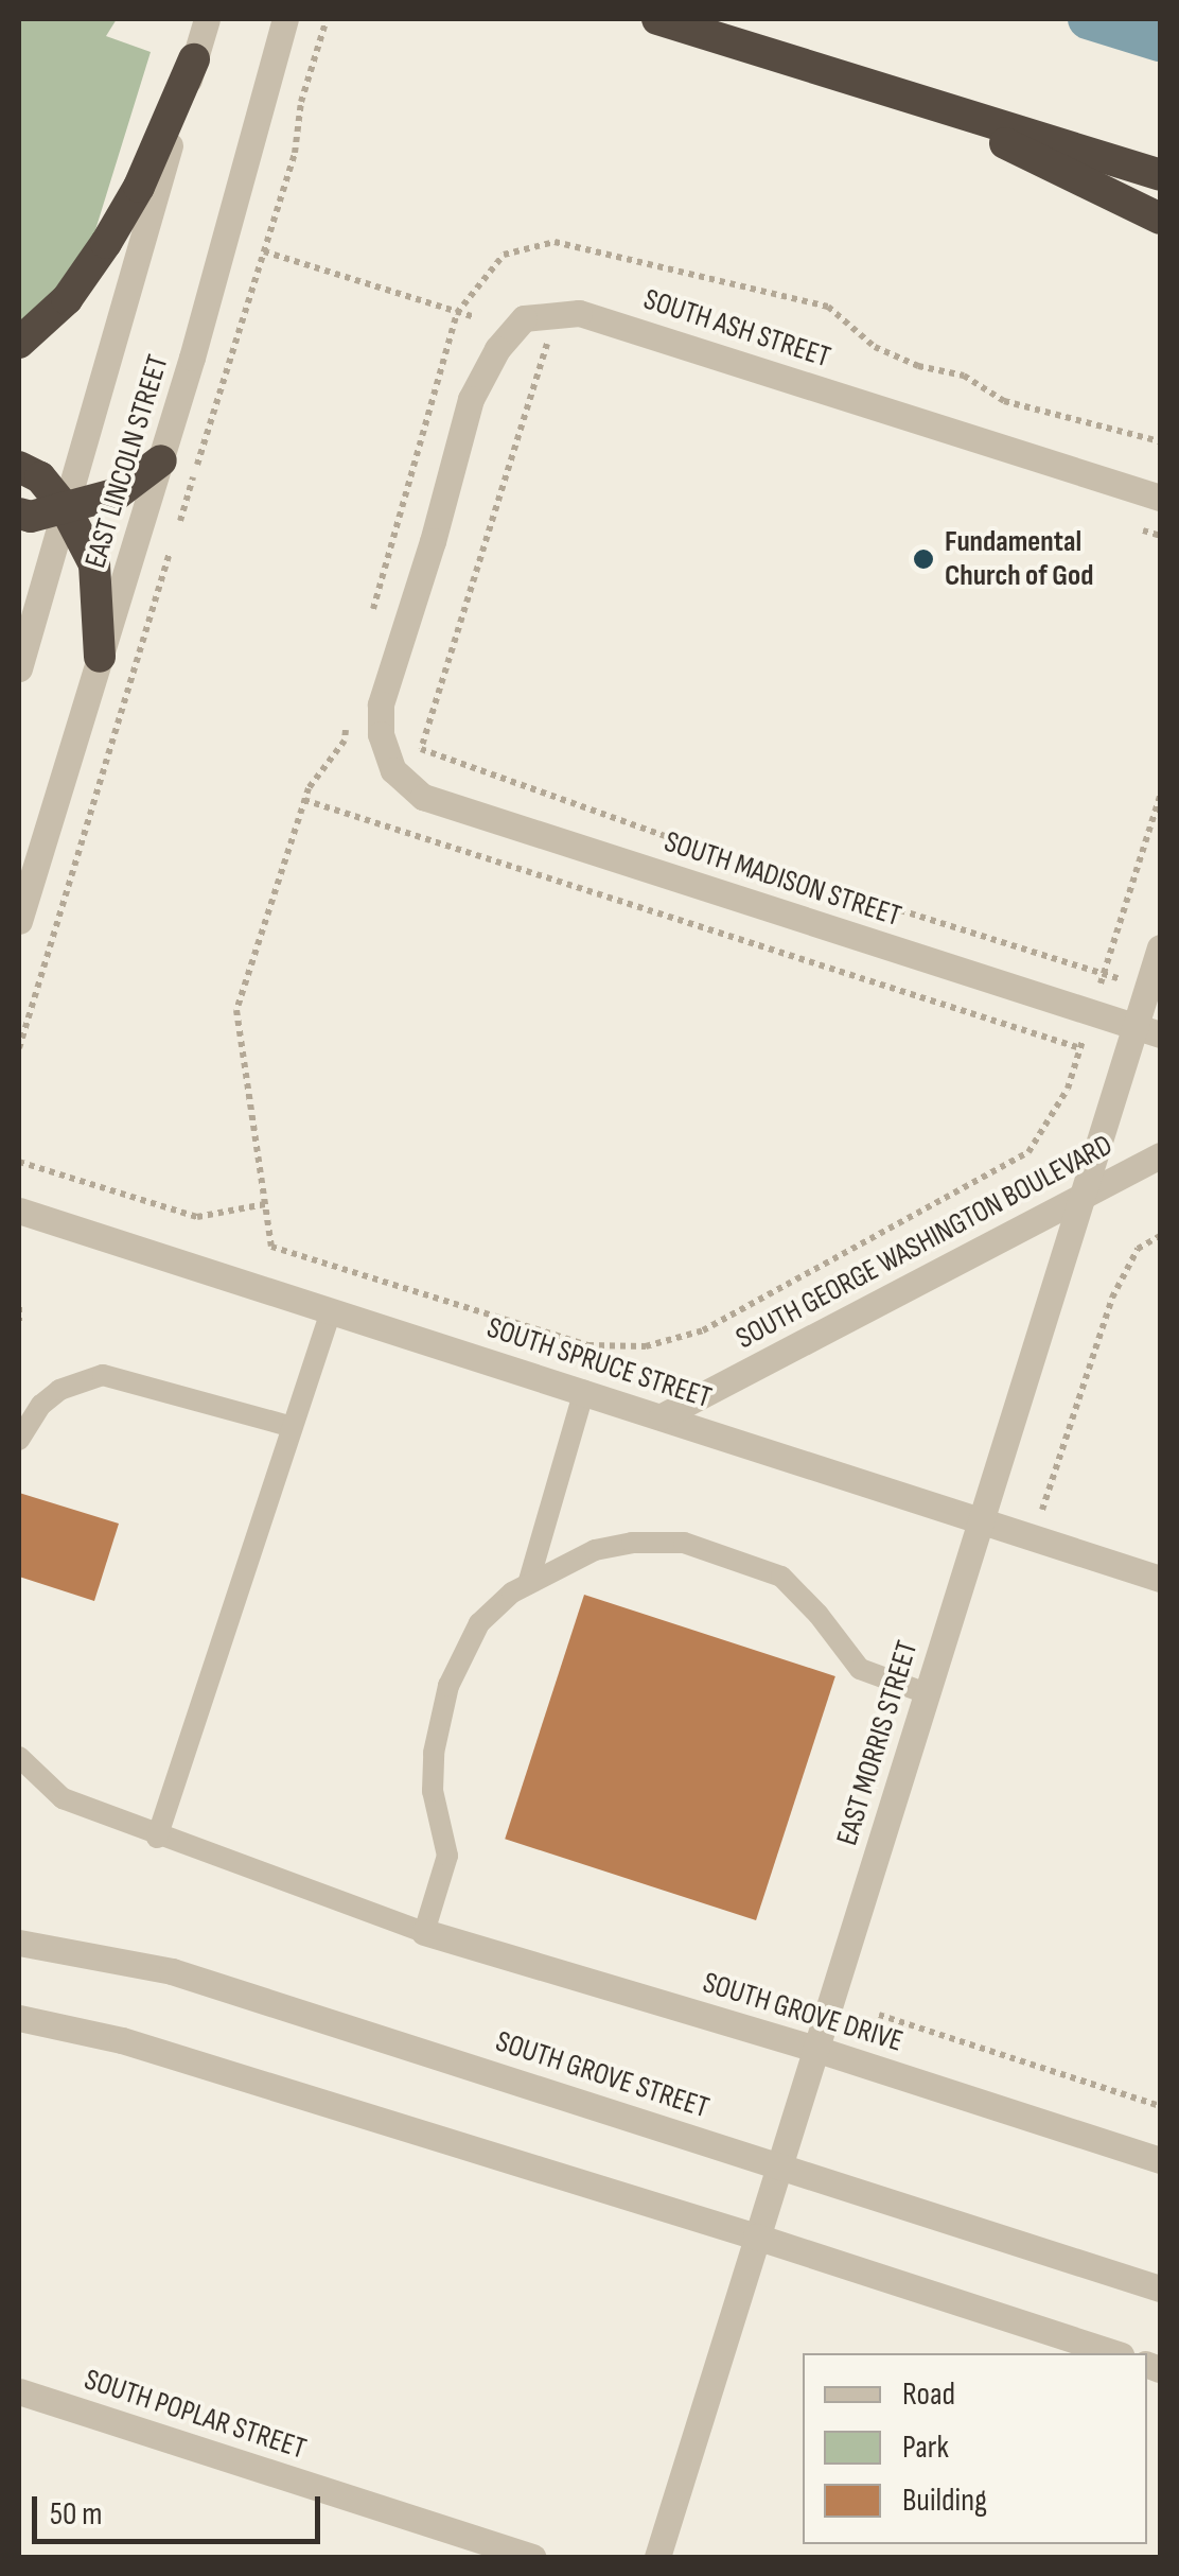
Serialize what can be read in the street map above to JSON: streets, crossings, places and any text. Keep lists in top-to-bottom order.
{
  "streets": {
    "street": [
      "SOUTH ASH STREET",
      "EAST LINCOLN STREET",
      "SOUTH MADISON STREET",
      "SOUTH GEORGE WASHINGTON BOULEVARD",
      "SOUTH SPRUCE STREET",
      "EAST MORRIS STREET",
      "SOUTH GROVE DRIVE",
      "SOUTH GROVE STREET",
      "SOUTH POPLAR STREET"
    ]
  },
  "crossings": [
    ["SOUTH ASH STREET", "SOUTH MADISON STREET"],
    ["SOUTH MADISON STREET", "EAST MORRIS STREET"],
    ["SOUTH GEORGE WASHINGTON BOULEVARD", "SOUTH SPRUCE STREET"],
    ["SOUTH GEORGE WASHINGTON BOULEVARD", "EAST MORRIS STREET"],
    ["SOUTH SPRUCE STREET", "EAST MORRIS STREET"],
    ["EAST MORRIS STREET", "SOUTH GROVE DRIVE"],
    ["EAST MORRIS STREET", "SOUTH GROVE STREET"]
  ],
  "places": ["Fundamental Church of God"],
  "legend": ["Road", "Park", "Building"],
  "scale_bar": "50 m"
}
